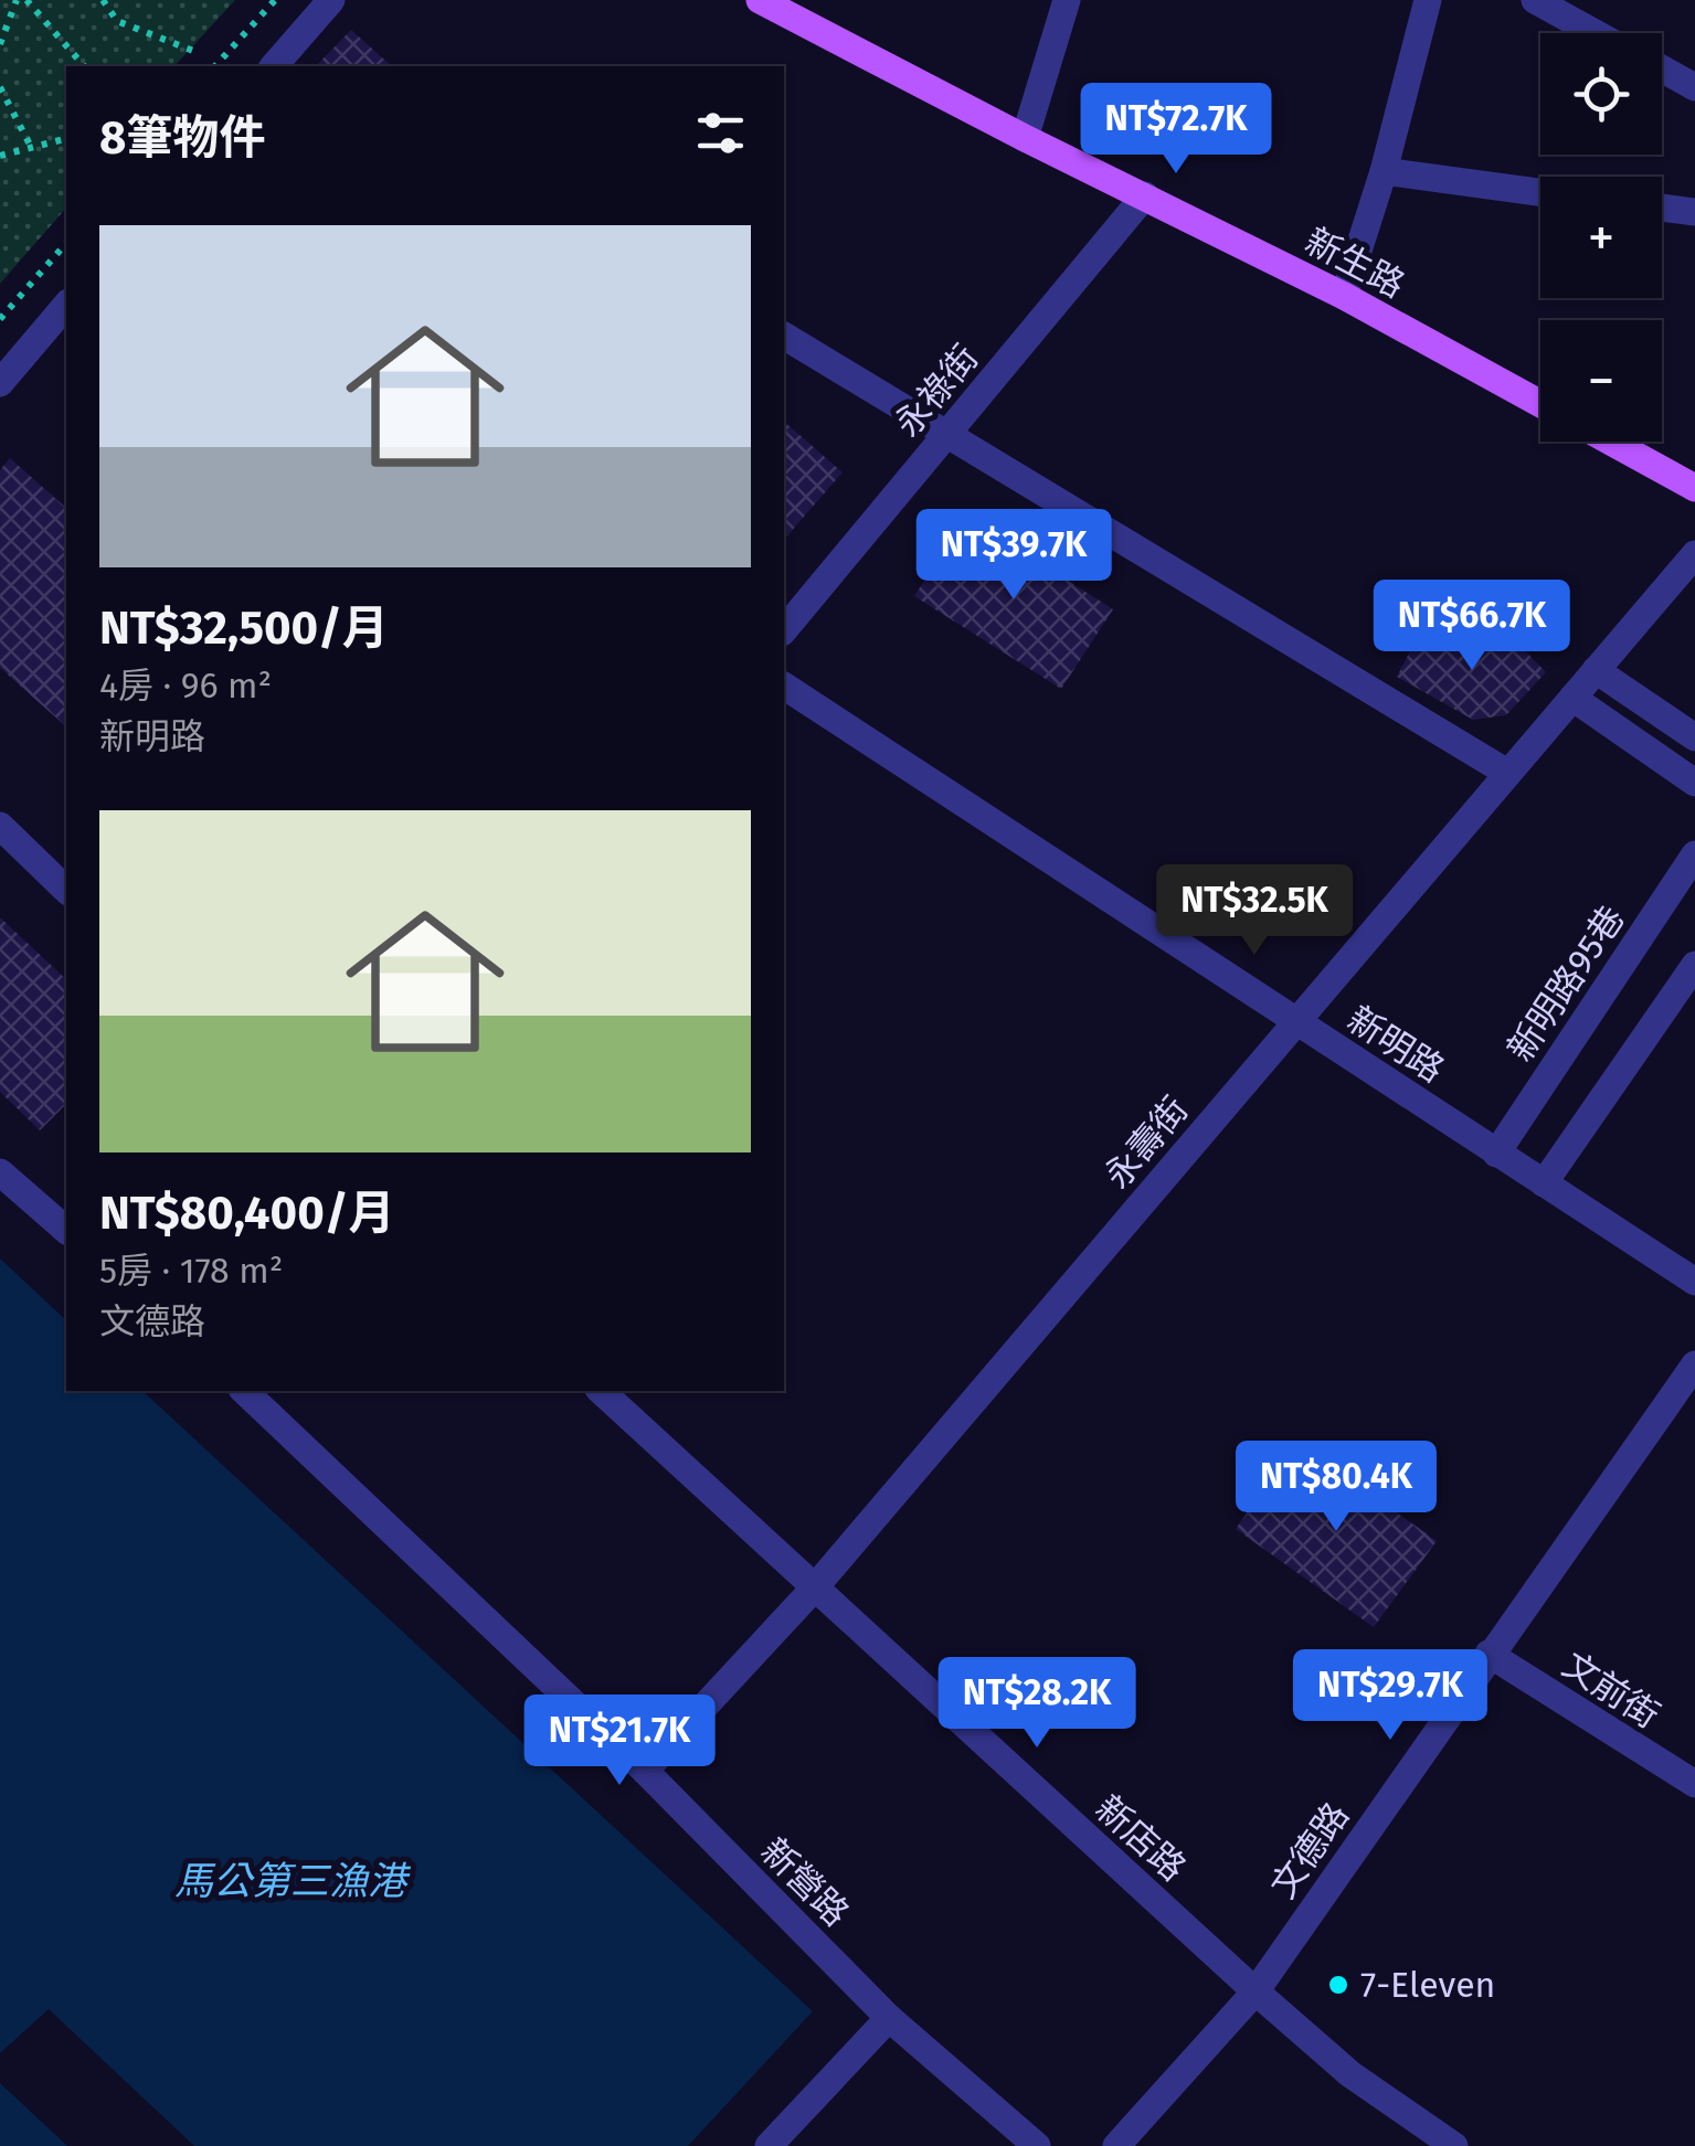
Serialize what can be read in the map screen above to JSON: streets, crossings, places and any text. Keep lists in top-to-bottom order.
{
  "streets": {
    "main road": ["新生路"],
    "street": [
      "永祿街",
      "新明路95巷",
      "新明路",
      "永壽街",
      "文前街",
      "新店路",
      "文德路",
      "新營路"
    ]
  },
  "crossings": [
    ["新生路", "永祿街"],
    ["新明路95巷", "新明路"],
    ["新明路", "永壽街"],
    ["永壽街", "新店路"],
    ["永壽街", "新營路"],
    ["文前街", "文德路"],
    ["新店路", "文德路"]
  ],
  "water": ["馬公第三漁港"],
  "places": ["7-Eleven"],
  "page": {
    "map_buttons": ["+", "−"],
    "heading": "8筆物件",
    "price": [
      "NT$72.7K",
      "NT$39.7K",
      "NT$66.7K",
      "NT$32.5K",
      "NT$80.4K",
      "NT$29.7K",
      "NT$28.2K",
      "NT$21.7K"
    ],
    "list": [
      {
        "name": "NT$32,500/月",
        "note": "4房 · 96 m² · 新明路"
      },
      {
        "name": "NT$80,400/月",
        "note": "5房 · 178 m² · 文德路"
      }
    ]
  }
}
